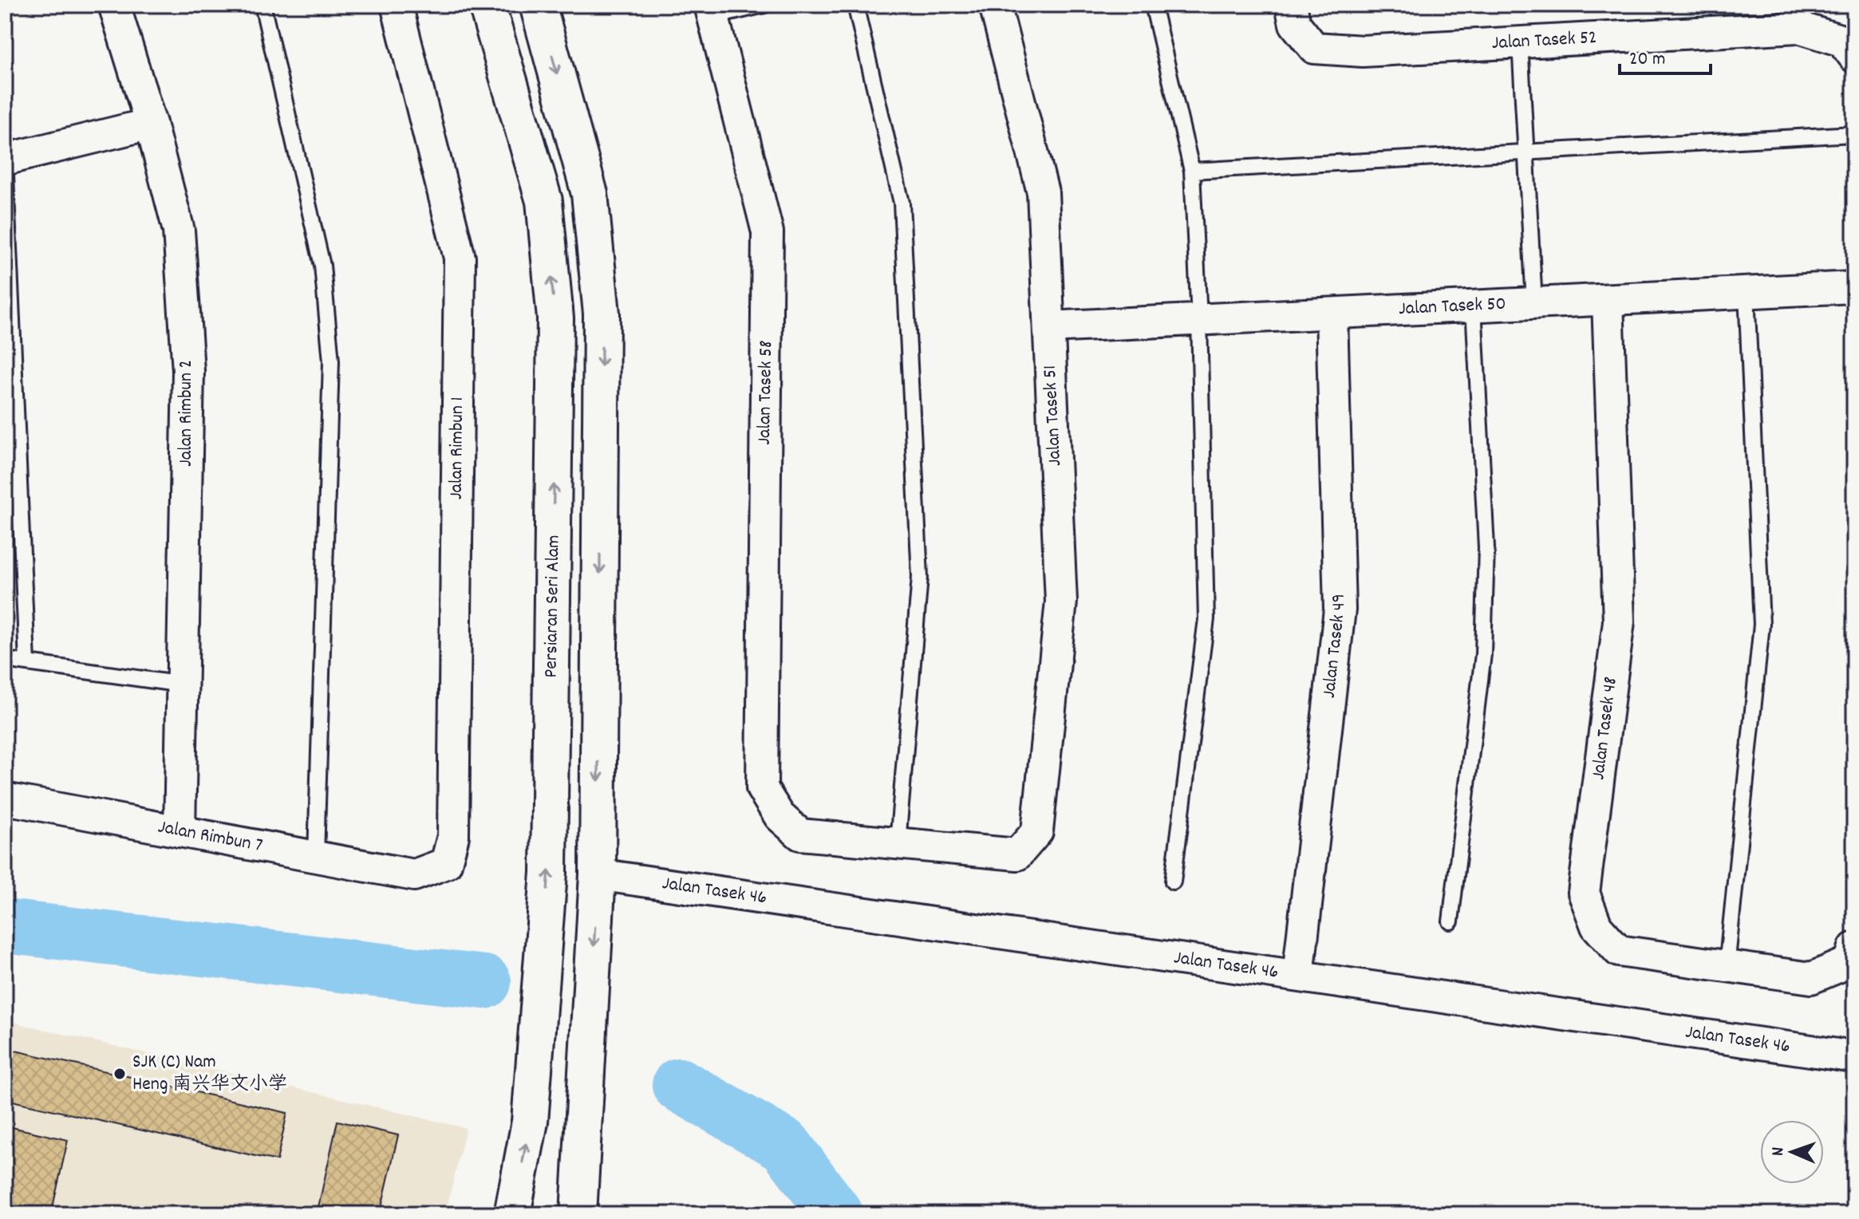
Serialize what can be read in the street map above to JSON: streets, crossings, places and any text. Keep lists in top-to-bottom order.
{
  "streets": {
    "main road": ["Persiaran Seri Alam"],
    "street": [
      "Jalan Tasek 52",
      "Jalan Tasek 50",
      "Jalan Tasek 58",
      "Jalan Rimbun 2",
      "Jalan Tasek 51",
      "Jalan Rimbun 1",
      "Jalan Tasek 49",
      "Jalan Tasek 48",
      "Jalan Rimbun 7",
      "Jalan Tasek 46"
    ]
  },
  "crossings": [
    ["Jalan Tasek 50", "Jalan Tasek 51"],
    ["Jalan Tasek 50", "Jalan Tasek 49"],
    ["Jalan Tasek 50", "Jalan Tasek 48"],
    ["Jalan Tasek 58", "Jalan Tasek 51"],
    ["Jalan Rimbun 2", "Jalan Rimbun 7"],
    ["Jalan Rimbun 1", "Jalan Rimbun 7"],
    ["Jalan Tasek 49", "Jalan Tasek 46"]
  ],
  "places": ["SJK (C) Nam Heng 南兴华文小学"],
  "scale_bar": "20 m",
  "north": "left"
}
